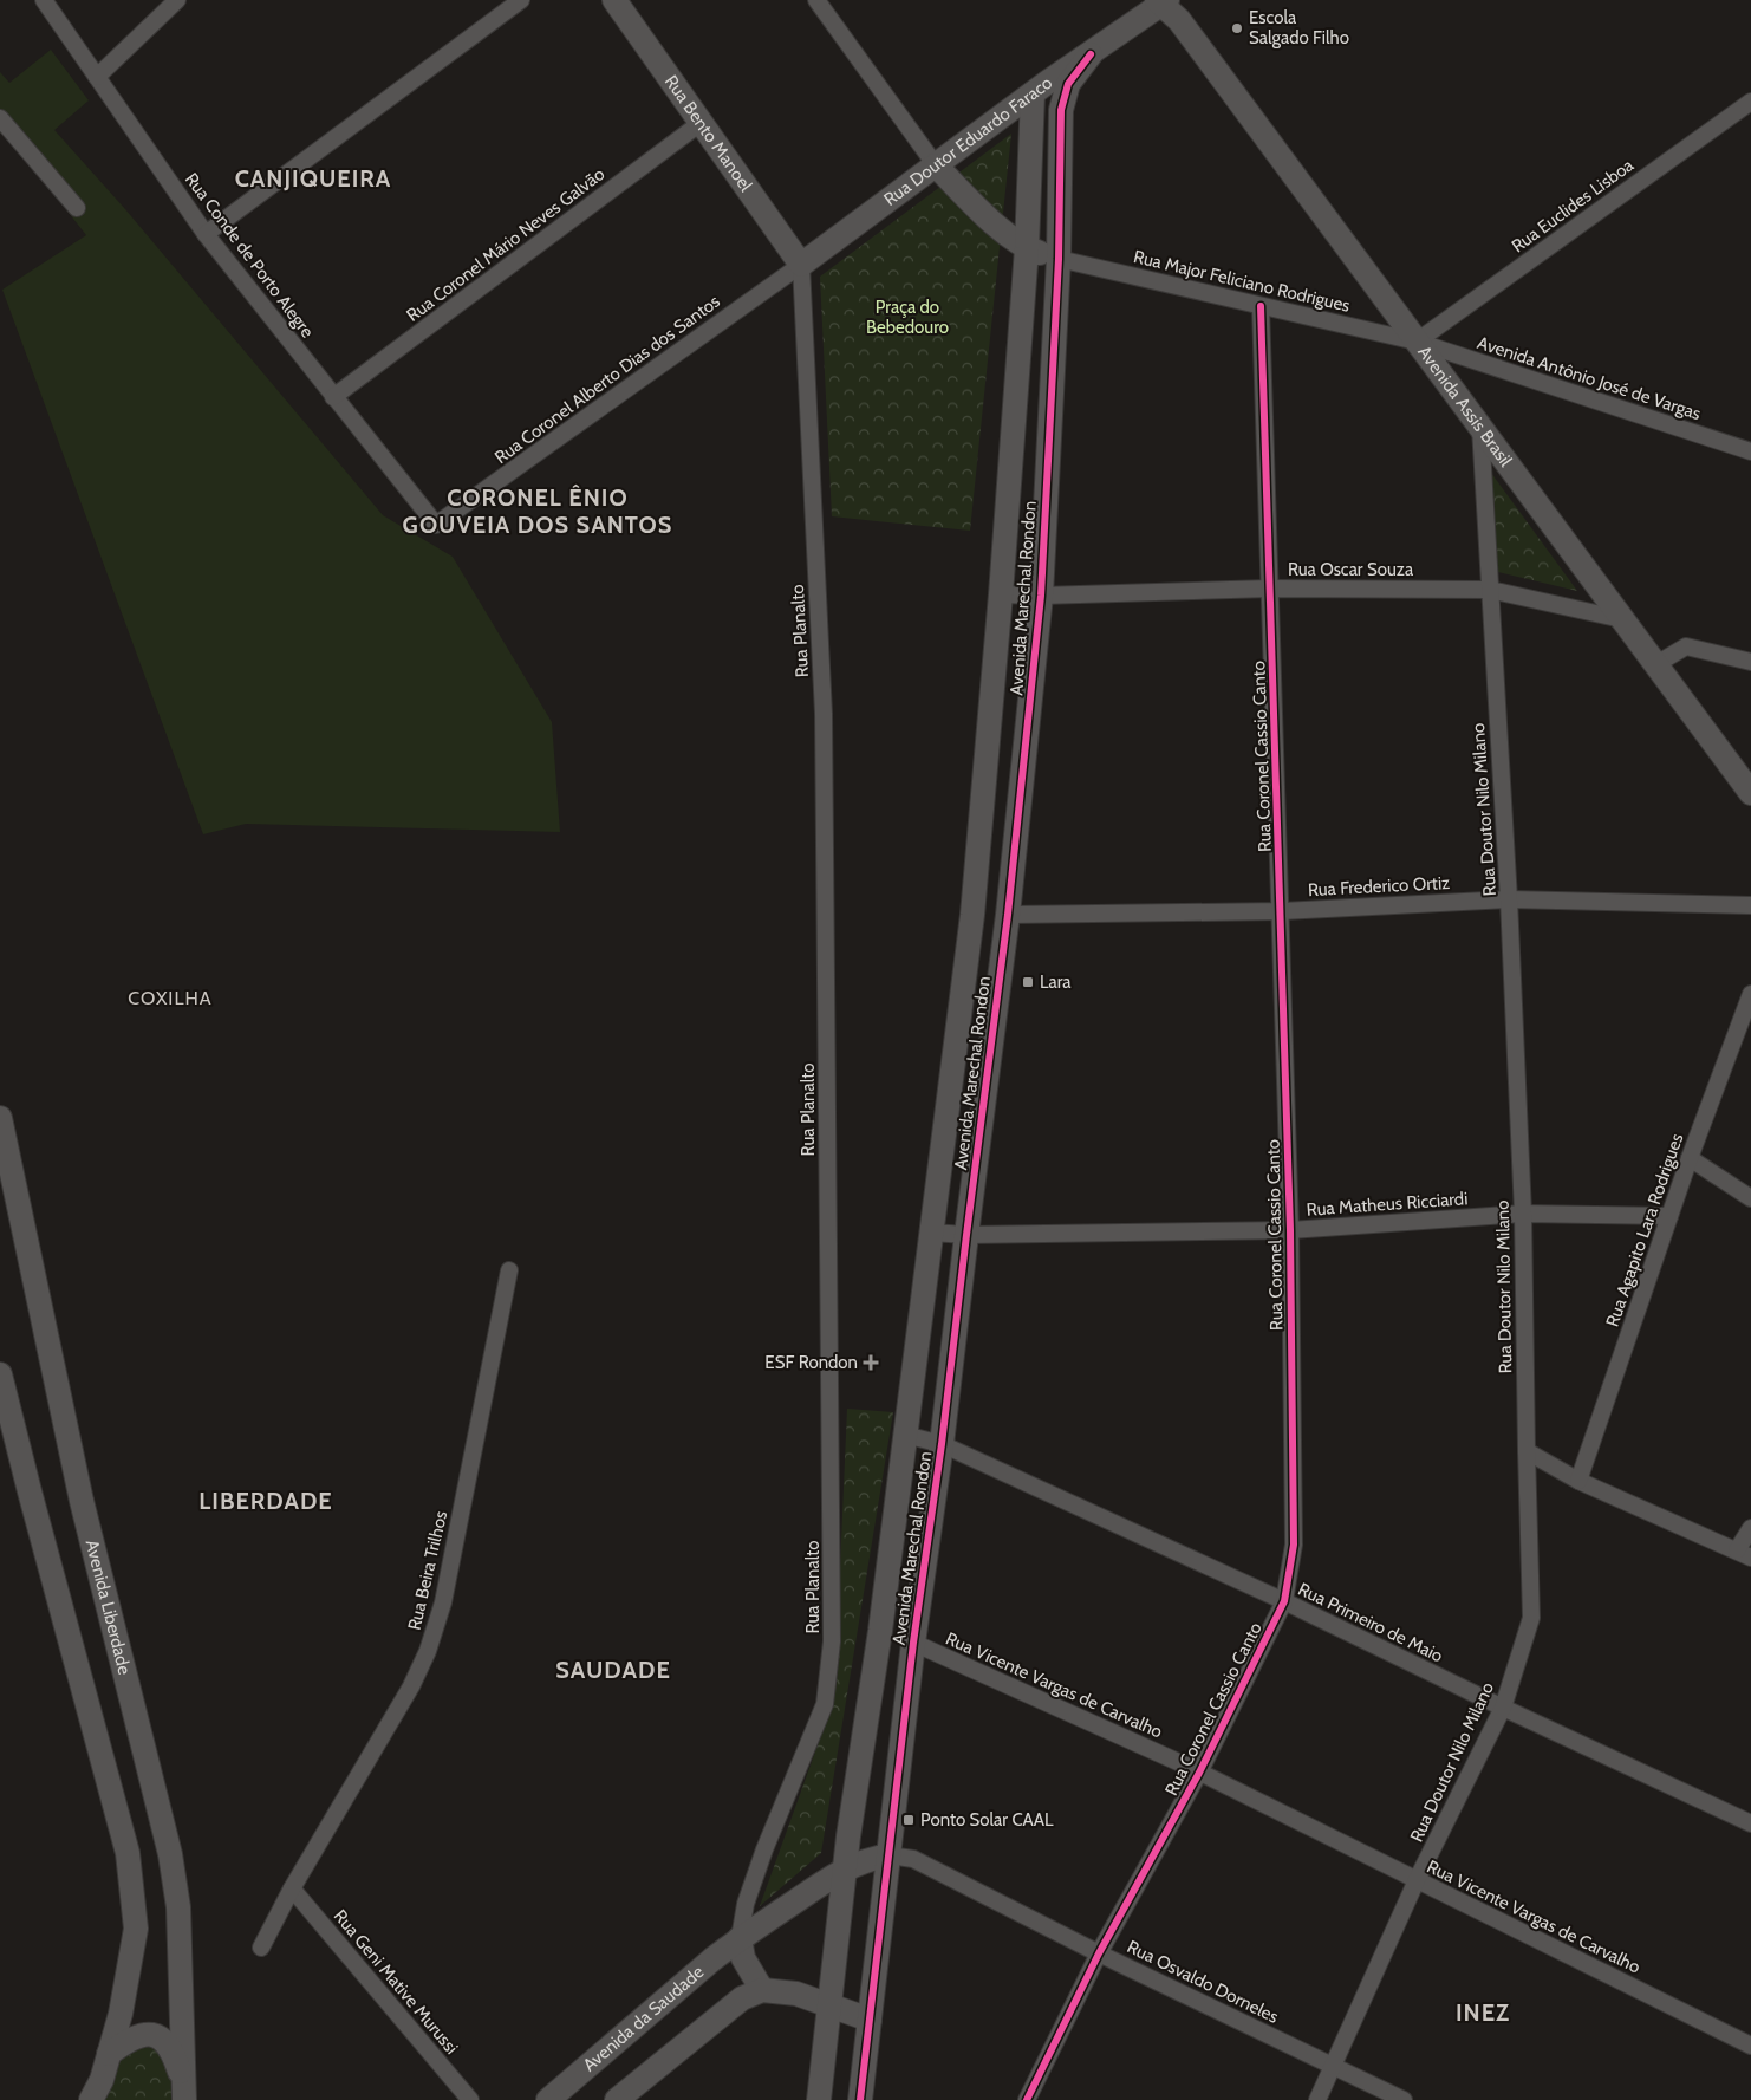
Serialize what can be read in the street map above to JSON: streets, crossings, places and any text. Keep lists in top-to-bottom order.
{
  "streets": {
    "main road": [
      "Rua Bento Manoel",
      "Rua Doutor Eduardo Faraco",
      "Avenida Assis Brasil",
      "Avenida Marechal Rondon",
      "Avenida Liberdade",
      "Avenida da Saudade"
    ],
    "street": [
      "Rua Euclides Lisboa",
      "Rua Coronel Mário Neves Galvão",
      "Rua Conde de Porto Alegre",
      "Rua Major Feliciano Rodrigues",
      "Avenida Antônio José de Vargas",
      "Rua Coronel Alberto Dias dos Santos",
      "Rua Oscar Souza",
      "Rua Planalto",
      "Rua Coronel Cassio Canto",
      "Rua Doutor Nilo Milano",
      "Rua Frederico Ortiz",
      "Rua Matheus Ricciardi",
      "Rua Agapito Lara Rodrigues",
      "Rua Beira Trilhos",
      "Rua Primeiro de Maio",
      "Rua Vicente Vargas de Carvalho",
      "Rua Geni Mative Murussi",
      "Rua Osvaldo Dorneles"
    ]
  },
  "crossings": [
    ["Rua Bento Manoel", "Rua Doutor Eduardo Faraco"],
    ["Rua Bento Manoel", "Rua Coronel Mário Neves Galvão"],
    ["Rua Bento Manoel", "Rua Coronel Alberto Dias dos Santos"],
    ["Rua Bento Manoel", "Rua Planalto"],
    ["Rua Doutor Eduardo Faraco", "Rua Coronel Alberto Dias dos Santos"],
    ["Rua Doutor Eduardo Faraco", "Avenida Assis Brasil"],
    ["Rua Doutor Eduardo Faraco", "Avenida Marechal Rondon"],
    ["Rua Doutor Eduardo Faraco", "Rua Planalto"],
    ["Rua Euclides Lisboa", "Rua Major Feliciano Rodrigues"],
    ["Rua Euclides Lisboa", "Avenida Antônio José de Vargas"],
    ["Rua Euclides Lisboa", "Avenida Assis Brasil"],
    ["Rua Coronel Mário Neves Galvão", "Rua Conde de Porto Alegre"],
    ["Rua Conde de Porto Alegre", "Rua Coronel Alberto Dias dos Santos"],
    ["Rua Major Feliciano Rodrigues", "Avenida Antônio José de Vargas"],
    ["Rua Major Feliciano Rodrigues", "Avenida Assis Brasil"],
    ["Rua Major Feliciano Rodrigues", "Avenida Marechal Rondon"],
    ["Rua Major Feliciano Rodrigues", "Rua Coronel Cassio Canto"],
    ["Avenida Antônio José de Vargas", "Avenida Assis Brasil"],
    ["Rua Coronel Alberto Dias dos Santos", "Rua Planalto"],
    ["Avenida Assis Brasil", "Rua Oscar Souza"],
    ["Avenida Assis Brasil", "Rua Doutor Nilo Milano"],
    ["Rua Oscar Souza", "Avenida Marechal Rondon"],
    ["Rua Oscar Souza", "Rua Coronel Cassio Canto"],
    ["Rua Oscar Souza", "Rua Doutor Nilo Milano"],
    ["Avenida Marechal Rondon", "Rua Frederico Ortiz"],
    ["Avenida Marechal Rondon", "Rua Matheus Ricciardi"],
    ["Avenida Marechal Rondon", "Rua Primeiro de Maio"],
    ["Avenida Marechal Rondon", "Rua Vicente Vargas de Carvalho"],
    ["Avenida Marechal Rondon", "Rua Osvaldo Dorneles"],
    ["Rua Planalto", "Avenida da Saudade"],
    ["Rua Coronel Cassio Canto", "Rua Frederico Ortiz"],
    ["Rua Coronel Cassio Canto", "Rua Matheus Ricciardi"],
    ["Rua Coronel Cassio Canto", "Rua Primeiro de Maio"],
    ["Rua Coronel Cassio Canto", "Rua Vicente Vargas de Carvalho"],
    ["Rua Coronel Cassio Canto", "Rua Osvaldo Dorneles"],
    ["Rua Doutor Nilo Milano", "Rua Frederico Ortiz"],
    ["Rua Doutor Nilo Milano", "Rua Matheus Ricciardi"],
    ["Rua Doutor Nilo Milano", "Rua Primeiro de Maio"],
    ["Rua Doutor Nilo Milano", "Rua Vicente Vargas de Carvalho"],
    ["Rua Doutor Nilo Milano", "Rua Osvaldo Dorneles"],
    ["Rua Matheus Ricciardi", "Rua Agapito Lara Rodrigues"],
    ["Rua Beira Trilhos", "Rua Geni Mative Murussi"]
  ],
  "districts": [
    "CANJIQUEIRA",
    "CORONEL ÊNIO GOUVEIA DOS SANTOS",
    "COXILHA",
    "LIBERDADE",
    "SAUDADE",
    "INEZ"
  ],
  "parks": ["Praça do Bebedouro"],
  "places": {
    "other": ["Escola Salgado Filho"],
    "transit": ["Lara", "Ponto Solar CAAL"],
    "health": ["ESF Rondon"]
  }
}
